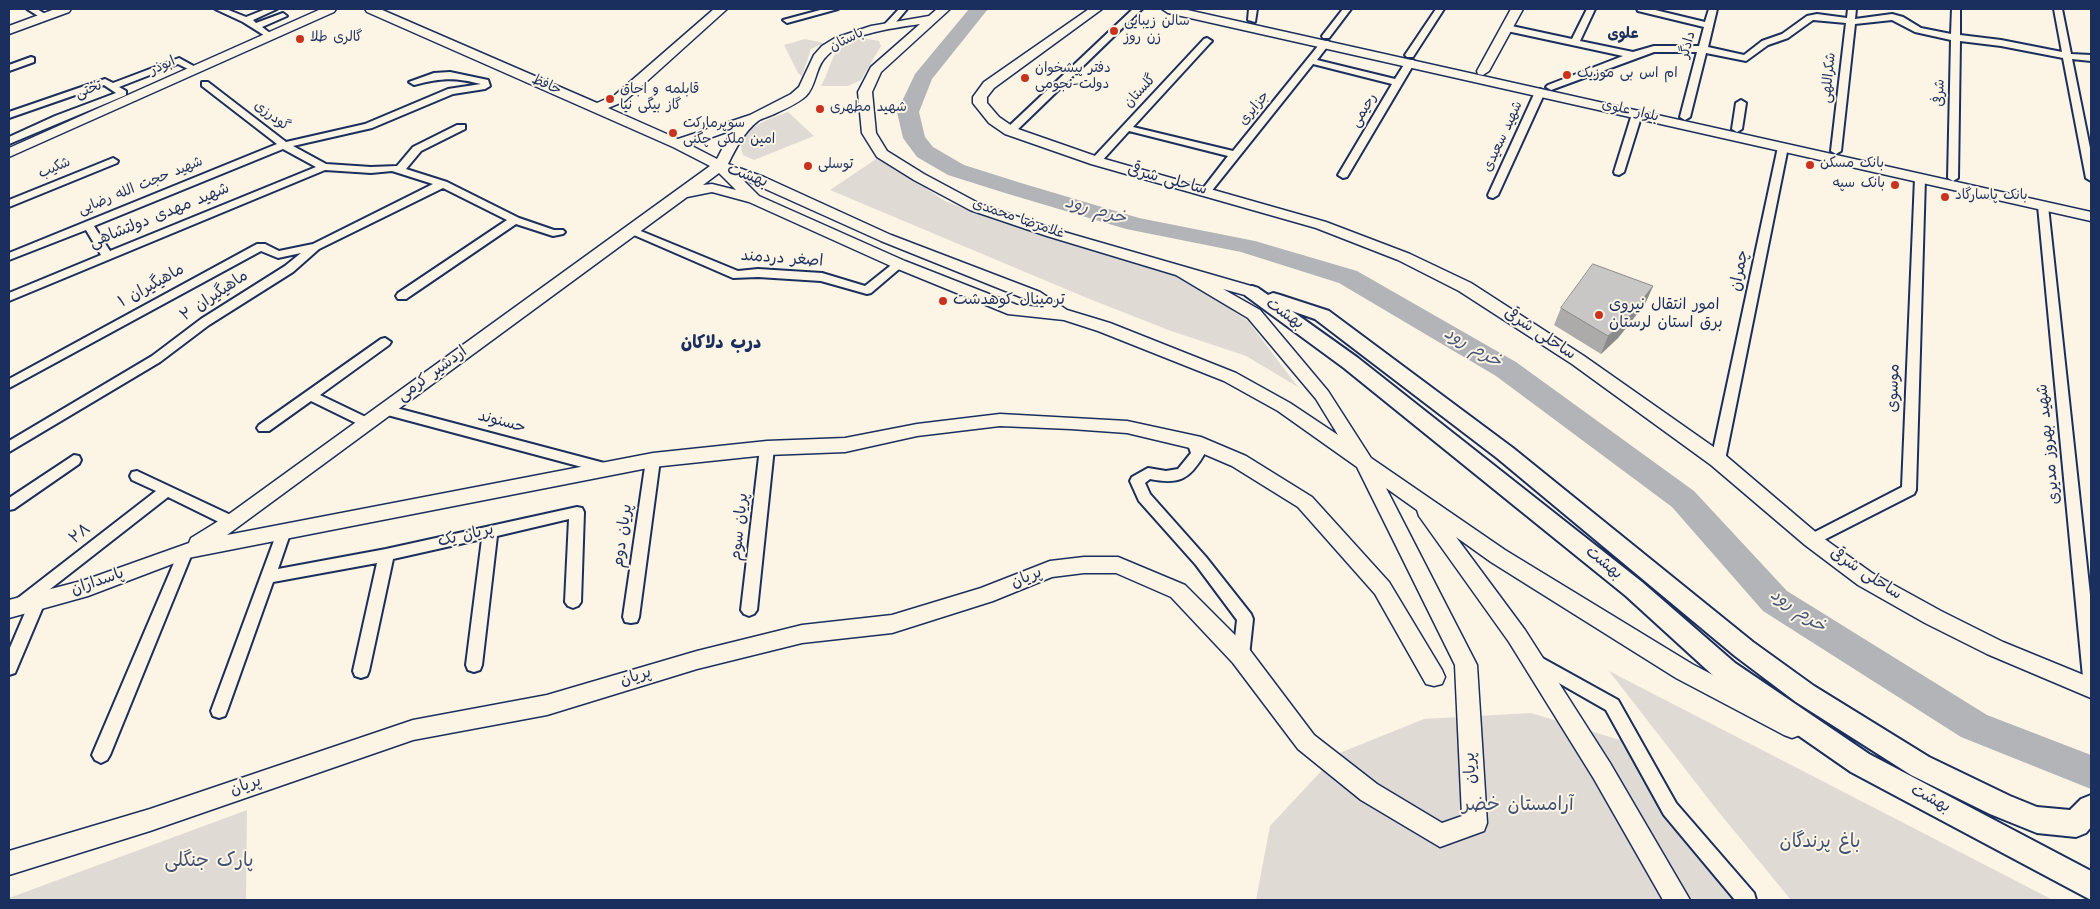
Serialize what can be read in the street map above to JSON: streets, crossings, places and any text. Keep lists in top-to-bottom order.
{
  "streets": {
    "main road": [
      "باستان",
      "ابوذر",
      "حافظ",
      "بلوار علوی",
      "بهشت",
      "ساحلی شرقی",
      "غلامرضا محمدی",
      "اردشیر کرمی",
      "پریان",
      "پاسداران"
    ],
    "street": [
      "دادگر",
      "شکراللهی",
      "تختی",
      "گلستان",
      "شرفی",
      "جزایری",
      "رحیمی",
      "گودرزی",
      "شهید سعیدی",
      "شکیب",
      "شهید حجت الله رضایی",
      "شهید مهدی دولتشاهی",
      "اصغر دردمند",
      "چمران",
      "ماهیگیران ۱",
      "ماهیگیران ۲",
      "موسوی",
      "حسنوند",
      "شهید بهروز مدیری",
      "پریان سوم",
      "۲۸",
      "پریان دوم",
      "پریان یک"
    ]
  },
  "crossings": [
    ["باستان", "حافظ"],
    ["باستان", "بهشت"],
    ["باستان", "غلامرضا محمدی"],
    ["باستان", "اردشیر کرمی"],
    ["دادگر", "بلوار علوی"],
    ["شکراللهی", "بلوار علوی"],
    ["حافظ", "بهشت"],
    ["حافظ", "اردشیر کرمی"],
    ["گلستان", "ساحلی شرقی"],
    ["شرفی", "بلوار علوی"],
    ["جزایری", "بلوار علوی"],
    ["جزایری", "ساحلی شرقی"],
    ["رحیمی", "بلوار علوی"],
    ["بلوار علوی", "شهید سعیدی"],
    ["بلوار علوی", "چمران"],
    ["بلوار علوی", "موسوی"],
    ["بلوار علوی", "شهید بهروز مدیری"],
    ["گودرزی", "شهید حجت الله رضایی"],
    ["گودرزی", "شهید مهدی دولتشاهی"],
    ["بهشت", "غلامرضا محمدی"],
    ["بهشت", "اصغر دردمند"],
    ["بهشت", "اردشیر کرمی"],
    ["بهشت", "پریان"],
    ["ساحلی شرقی", "چمران"],
    ["ساحلی شرقی", "موسوی"],
    ["اصغر دردمند", "اردشیر کرمی"],
    ["ماهیگیران ۱", "ماهیگیران ۲"],
    ["اردشیر کرمی", "حسنوند"],
    ["اردشیر کرمی", "پاسداران"],
    ["۲۸", "پاسداران"]
  ],
  "districts": ["علوی", "درب دلاکان"],
  "water": ["خرم رود"],
  "parks": ["آرامستان خضر", "باغ پرندگان", "پارک جنگلی"],
  "places": [
    "سالن زیبایی زن روز",
    "گالری طلا",
    "ام اس بی موزیک",
    "دفتر پیشخوان دولت-نجومی",
    "قابلمه و اجاق گاز بیگی نیا",
    "شهید مطهری",
    "سوپرمارکت امین ملکی چگنی",
    "بانک مسکن",
    "توسلی",
    "بانک سپه",
    "بانک پاسارگاد",
    "ترمینال کوهدشت",
    "امور انتقال نیروی برق استان لرستان"
  ]
}
